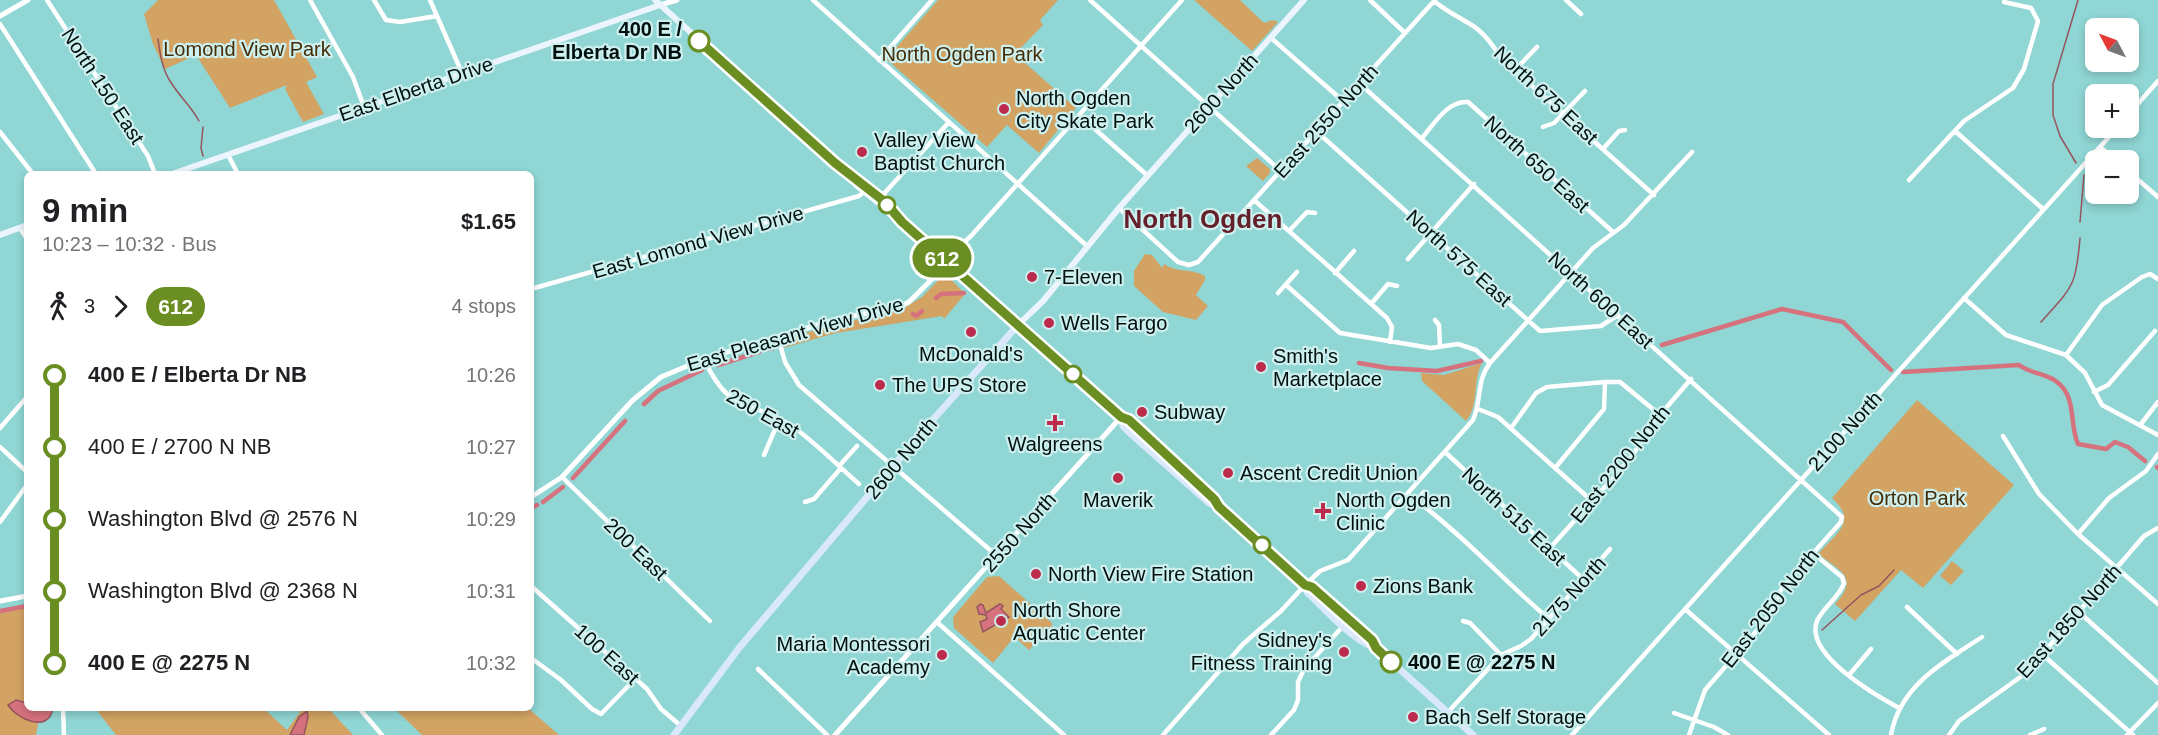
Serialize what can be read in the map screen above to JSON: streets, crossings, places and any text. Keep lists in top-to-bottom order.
{
  "streets": {
    "main road": ["East Elberta Drive", "2600 North"],
    "street": [
      "North 150 East",
      "North 675 East",
      "East 2550 North",
      "North 650 East",
      "East Lomond View Drive",
      "North 575 East",
      "North 600 East",
      "East Pleasant View Drive",
      "250 East",
      "2100 North",
      "East 2200 North",
      "North 515 East",
      "2550 North",
      "200 East",
      "2175 North",
      "East 2050 North",
      "East 1850 North",
      "100 East"
    ]
  },
  "crossings": [
    ["2600 North", "East 2550 North"],
    ["2600 North", "100 East"],
    ["North 675 East", "East 2550 North"],
    ["East 2550 North", "North 575 East"],
    ["East 2550 North", "North 600 East"],
    ["North 650 East", "North 600 East"],
    ["North 575 East", "North 600 East"],
    ["North 600 East", "2100 North"],
    ["North 600 East", "East 2200 North"],
    ["North 600 East", "East 2050 North"],
    ["East Pleasant View Drive", "250 East"],
    ["East Pleasant View Drive", "200 East"],
    ["East 2200 North", "North 515 East"],
    ["North 515 East", "2175 North"]
  ],
  "districts": ["North Ogden"],
  "parks": ["Lomond View Park", "North Ogden Park", "Orton Park"],
  "places": {
    "other": [
      "400 E / Elberta Dr NB",
      "North Ogden City Skate Park",
      "Valley View Baptist Church",
      "7-Eleven",
      "Wells Fargo",
      "McDonald's",
      "Smith's Marketplace",
      "The UPS Store",
      "Subway",
      "Ascent Credit Union",
      "Maverik",
      "North View Fire Station",
      "Zions Bank",
      "North Shore Aquatic Center",
      "Sidney's Fitness Training",
      "Maria Montessori Academy",
      "400 E @ 2275 N",
      "Bach Self Storage"
    ],
    "health": ["Walgreens", "North Ogden Clinic"]
  },
  "lines": ["bus line 612"],
  "north": "top left",
  "page": {
    "on_map": "612",
    "map_buttons": ["+", "−"],
    "heading": ["9 min", "10:23 – 10:32 · Bus", "$1.65"],
    "legs": ["3", "612", "4 stops"],
    "list": [
      {
        "name": "400 E / Elberta Dr NB",
        "value": "10:26"
      },
      {
        "name": "400 E / 2700 N NB",
        "value": "10:27"
      },
      {
        "name": "Washington Blvd @ 2576 N",
        "value": "10:29"
      },
      {
        "name": "Washington Blvd @ 2368 N",
        "value": "10:31"
      },
      {
        "name": "400 E @ 2275 N",
        "value": "10:32"
      }
    ]
  }
}
